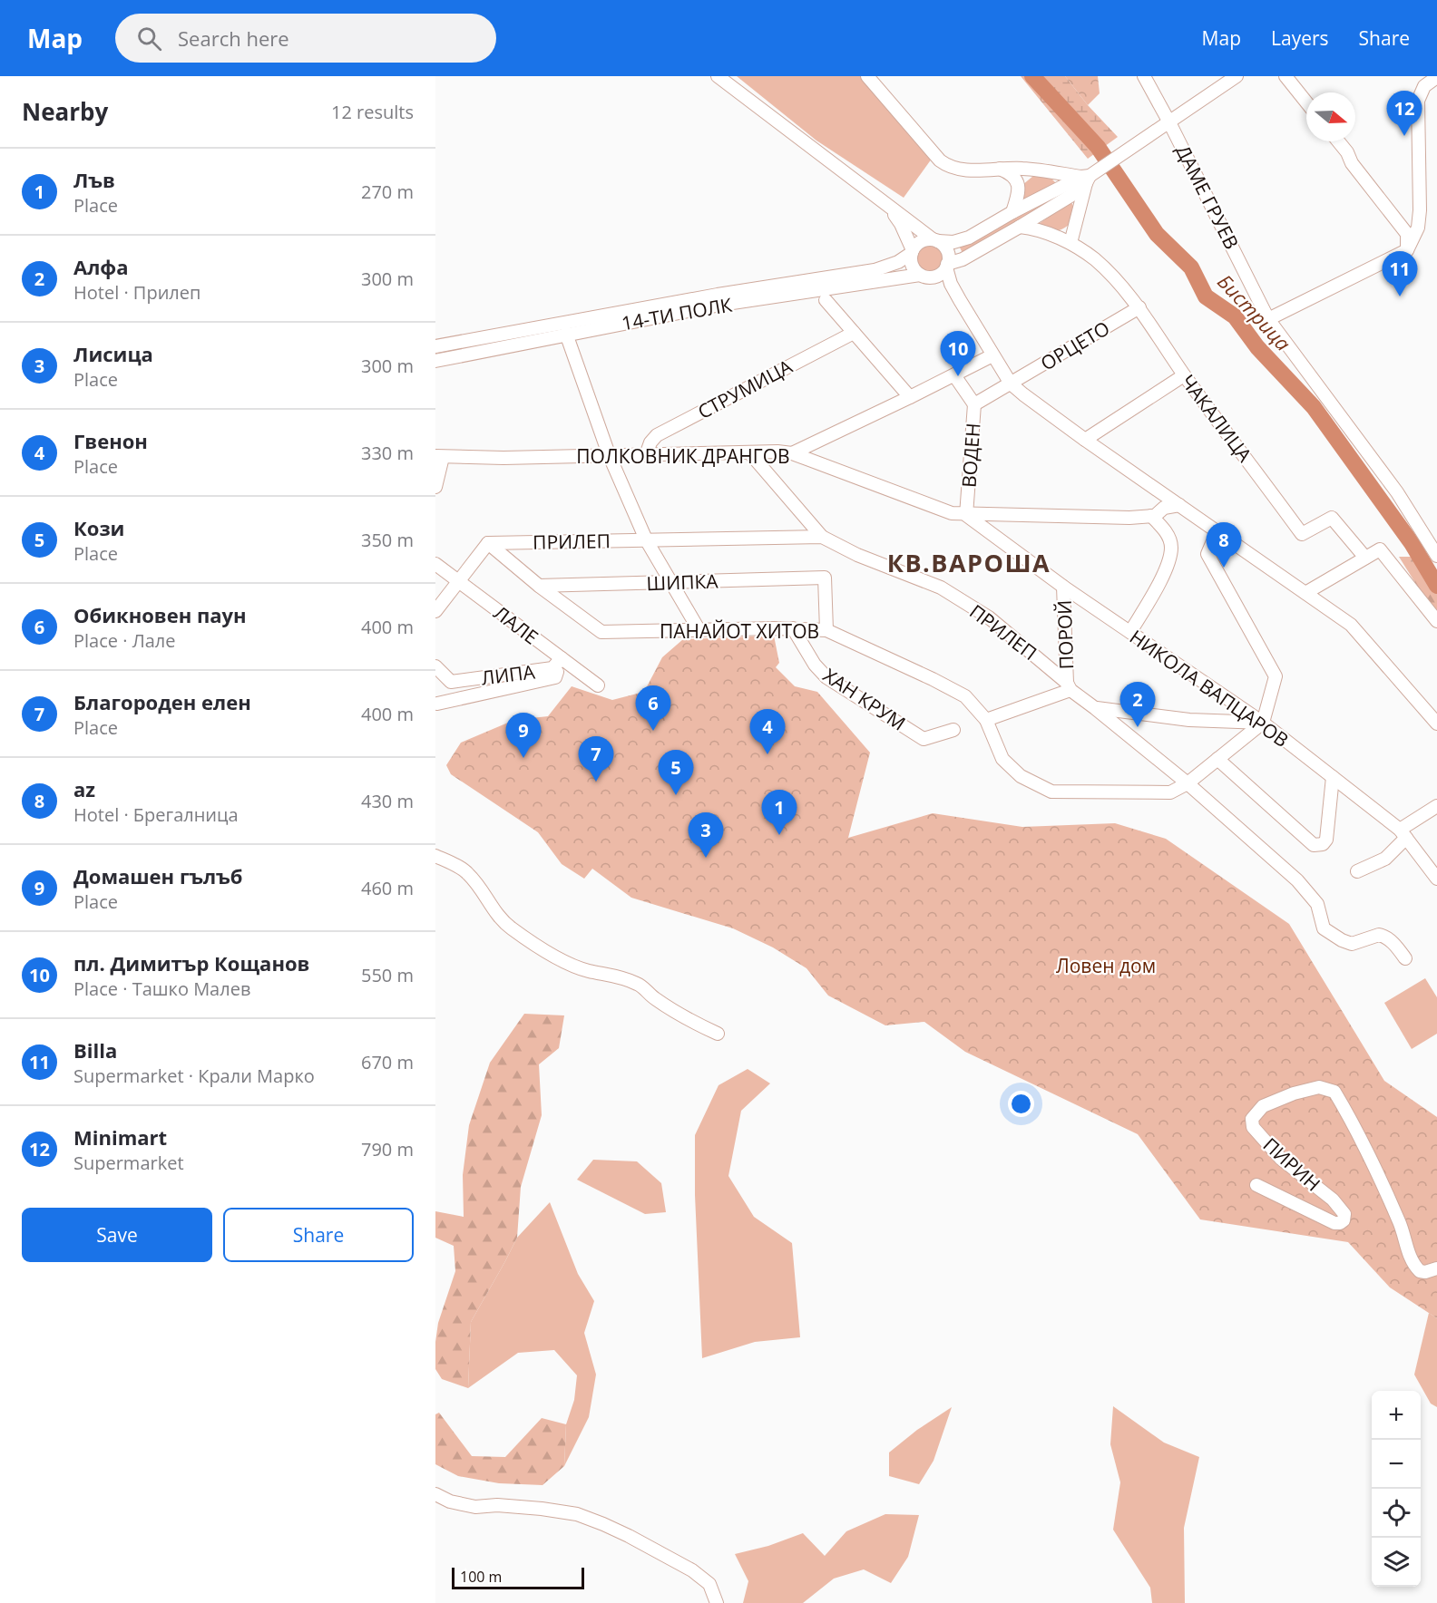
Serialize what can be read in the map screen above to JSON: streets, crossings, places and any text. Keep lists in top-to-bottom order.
{
  "streets": {
    "street": [
      "ДАМЕ ГРУЕВ",
      "14-ТИ ПОЛК",
      "ОРЦЕТО",
      "СТРУМИЦА",
      "ЧАКАЛИЦА",
      "ВОДЕН",
      "ПОЛКОВНИК ДРАНГОВ",
      "ПРИЛЕП",
      "ШИПКА",
      "ЛАЛЕ",
      "ПАНАЙОТ ХИТОВ",
      "ПОРОЙ",
      "ЛИПА",
      "НИКОЛА ВАПЦАРОВ",
      "ХАН КРУМ",
      "ПИРИН"
    ]
  },
  "crossings": [
    ["ОРЦЕТО", "ЧАКАЛИЦА"],
    ["ОРЦЕТО", "ВОДЕН"],
    ["СТРУМИЦА", "ПОЛКОВНИК ДРАНГОВ"],
    ["ВОДЕН", "ПОЛКОВНИК ДРАНГОВ"],
    ["ВОДЕН", "НИКОЛА ВАПЦАРОВ"],
    ["ПОЛКОВНИК ДРАНГОВ", "НИКОЛА ВАПЦАРОВ"],
    ["ПРИЛЕП", "ПАНАЙОТ ХИТОВ"],
    ["ПРИЛЕП", "ПОРОЙ"],
    ["ШИПКА", "ПАНАЙОТ ХИТОВ"],
    ["ЛАЛЕ", "ЛИПА"],
    ["ПАНАЙОТ ХИТОВ", "НИКОЛА ВАПЦАРОВ"],
    ["ПАНАЙОТ ХИТОВ", "ХАН КРУМ"],
    ["ПОРОЙ", "НИКОЛА ВАПЦАРОВ"]
  ],
  "districts": ["КВ.ВАРОША"],
  "water": ["Бистрица"],
  "parks": ["Ловен дом"],
  "scale_bar": "100 m",
  "north": "right",
  "page": {
    "header": "Map",
    "search": "Search here",
    "nav": ["Map", "Layers", "Share"],
    "heading": ["Nearby", "12 results"],
    "pins": [
      "12",
      "11",
      "10",
      "8",
      "2",
      "6",
      "4",
      "9",
      "7",
      "5",
      "1",
      "3"
    ],
    "list": [
      {
        "mark": "1",
        "name": "Лъв",
        "note": "Place",
        "value": "270 m"
      },
      {
        "mark": "2",
        "name": "Алфа",
        "note": "Hotel · Прилеп",
        "value": "300 m"
      },
      {
        "mark": "3",
        "name": "Лисица",
        "note": "Place",
        "value": "300 m"
      },
      {
        "mark": "4",
        "name": "Гвенон",
        "note": "Place",
        "value": "330 m"
      },
      {
        "mark": "5",
        "name": "Кози",
        "note": "Place",
        "value": "350 m"
      },
      {
        "mark": "6",
        "name": "Обикновен паун",
        "note": "Place · Лале",
        "value": "400 m"
      },
      {
        "mark": "7",
        "name": "Благороден елен",
        "note": "Place",
        "value": "400 m"
      },
      {
        "mark": "8",
        "name": "az",
        "note": "Hotel · Брегалница",
        "value": "430 m"
      },
      {
        "mark": "9",
        "name": "Домашен гълъб",
        "note": "Place",
        "value": "460 m"
      },
      {
        "mark": "10",
        "name": "пл. Димитър Кощанов",
        "note": "Place · Ташко Малев",
        "value": "550 m"
      },
      {
        "mark": "11",
        "name": "Billa",
        "note": "Supermarket · Крали Марко",
        "value": "670 m"
      },
      {
        "mark": "12",
        "name": "Minimart",
        "note": "Supermarket",
        "value": "790 m"
      }
    ],
    "buttons": ["Save", "Share"],
    "map_buttons": ["+", "−"],
    "scale": "100 m"
  }
}
